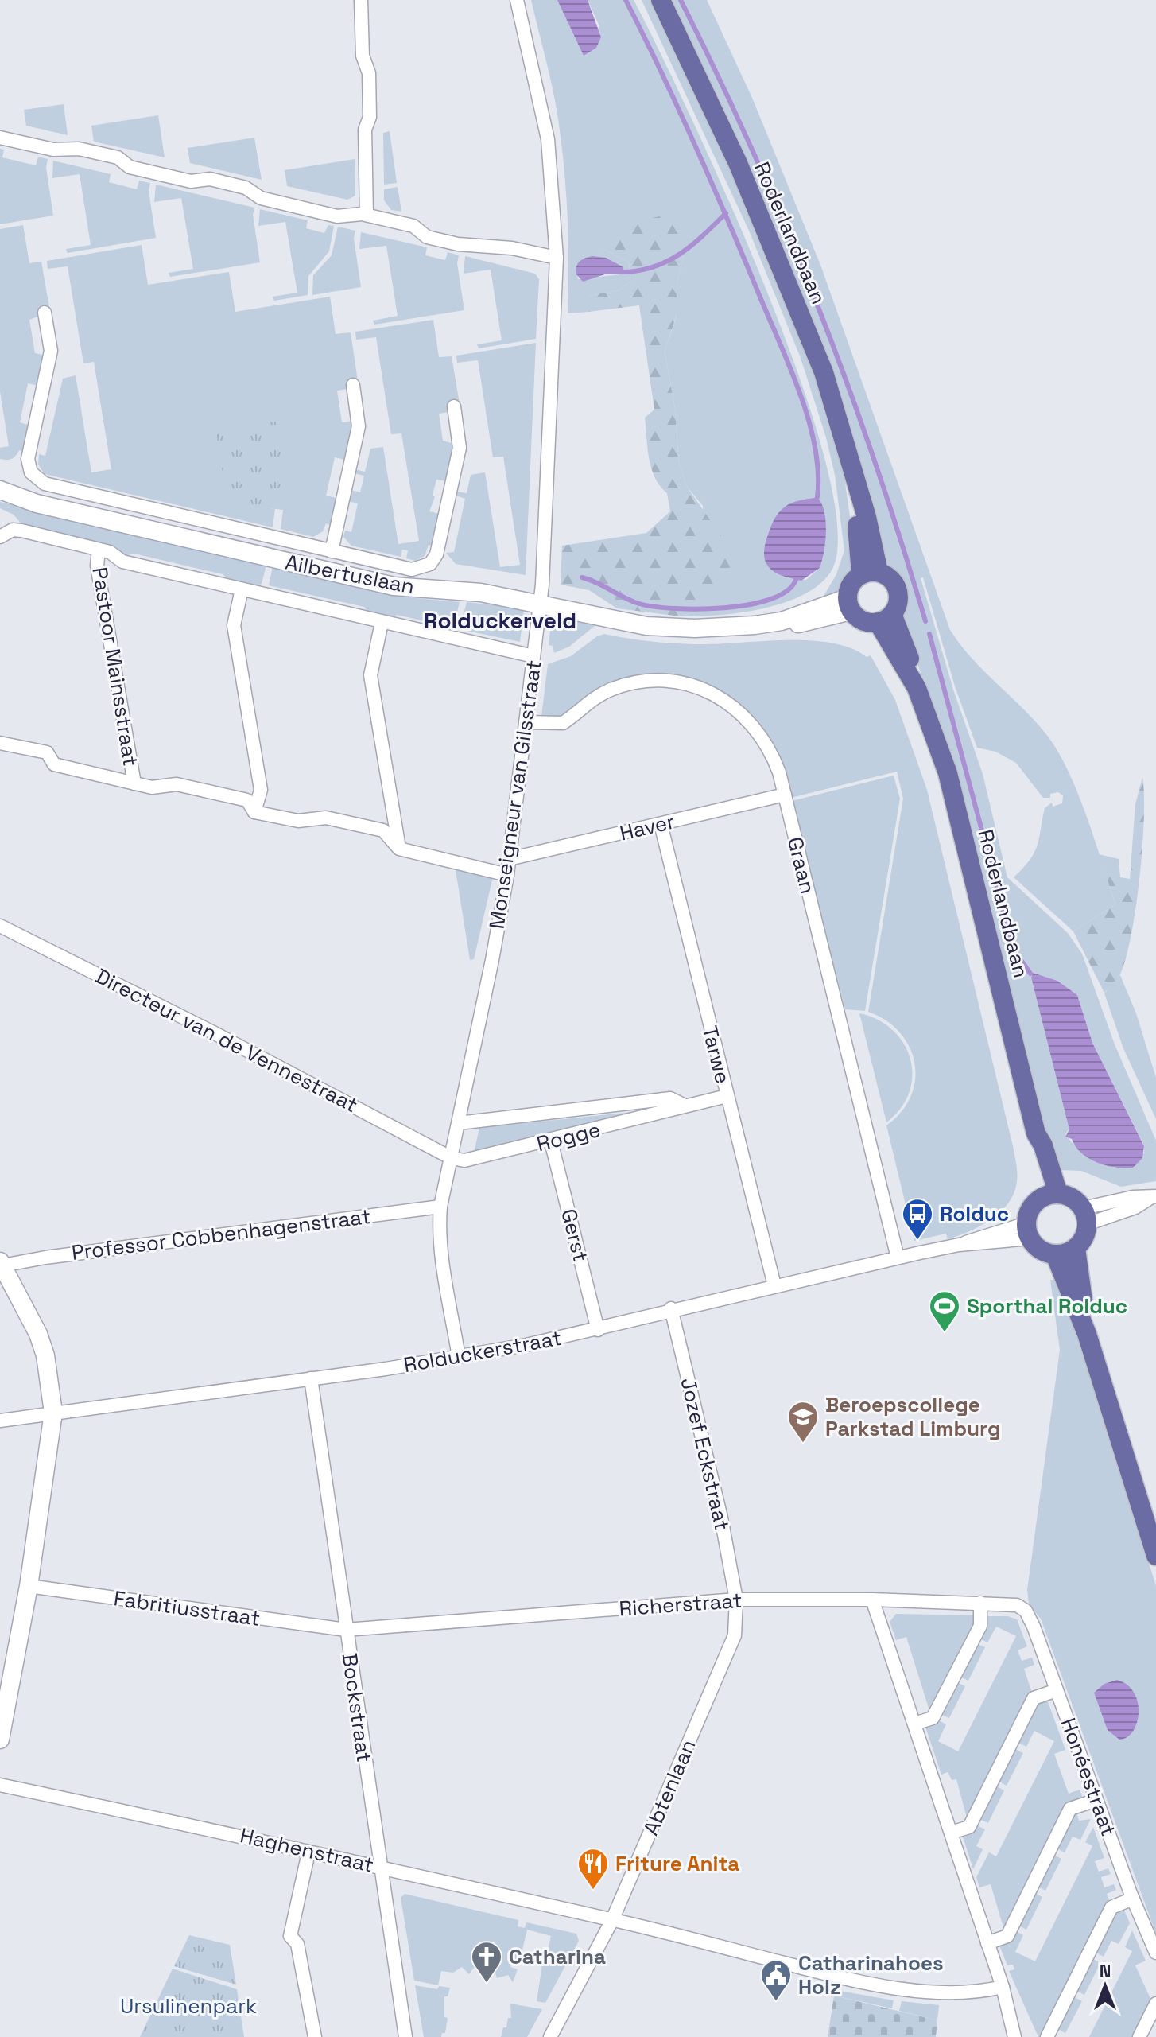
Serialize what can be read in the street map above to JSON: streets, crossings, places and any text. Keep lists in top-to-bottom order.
{
  "streets": {
    "main road": ["Roderlandbaan", "Ailbertuslaan"],
    "street": [
      "Pastoor Mainsstraat",
      "Monseigneur van Gilsstraat",
      "Haver",
      "Graan",
      "Directeur van de Vennestraat",
      "Tarwe",
      "Rogge",
      "Professor Cobbenhagenstraat",
      "Gerst",
      "Rolduckerstraat",
      "Jozef Eckstraat",
      "Richerstraat",
      "Fabritiusstraat",
      "Bockstraat",
      "Honéestraat",
      "Abtenlaan",
      "Haghenstraat"
    ]
  },
  "crossings": [
    ["Roderlandbaan", "Ailbertuslaan"],
    ["Roderlandbaan", "Rolduckerstraat"],
    ["Ailbertuslaan", "Pastoor Mainsstraat"],
    ["Ailbertuslaan", "Monseigneur van Gilsstraat"],
    ["Monseigneur van Gilsstraat", "Haver"],
    ["Monseigneur van Gilsstraat", "Graan"],
    ["Monseigneur van Gilsstraat", "Directeur van de Vennestraat"],
    ["Monseigneur van Gilsstraat", "Rogge"],
    ["Monseigneur van Gilsstraat", "Professor Cobbenhagenstraat"],
    ["Monseigneur van Gilsstraat", "Rolduckerstraat"],
    ["Haver", "Graan"],
    ["Haver", "Tarwe"],
    ["Graan", "Rolduckerstraat"],
    ["Directeur van de Vennestraat", "Rogge"],
    ["Tarwe", "Rogge"],
    ["Tarwe", "Rolduckerstraat"],
    ["Rogge", "Gerst"],
    ["Gerst", "Rolduckerstraat"],
    ["Rolduckerstraat", "Jozef Eckstraat"],
    ["Rolduckerstraat", "Bockstraat"],
    ["Jozef Eckstraat", "Richerstraat"],
    ["Jozef Eckstraat", "Abtenlaan"],
    ["Richerstraat", "Fabritiusstraat"],
    ["Richerstraat", "Bockstraat"],
    ["Richerstraat", "Honéestraat"],
    ["Richerstraat", "Abtenlaan"],
    ["Fabritiusstraat", "Bockstraat"],
    ["Bockstraat", "Haghenstraat"],
    ["Abtenlaan", "Haghenstraat"]
  ],
  "districts": ["Rolduckerveld"],
  "parks": ["Ursulinenpark"],
  "places": {
    "bus stop": ["Rolduc"],
    "sports": ["Sporthal Rolduc"],
    "school or university": ["Beroepscollege Parkstad Limburg"],
    "restaurant": ["Friture Anita"],
    "church": ["Catharina"],
    "public building": ["Catharinahoes Holz"]
  },
  "north": "top"
}
